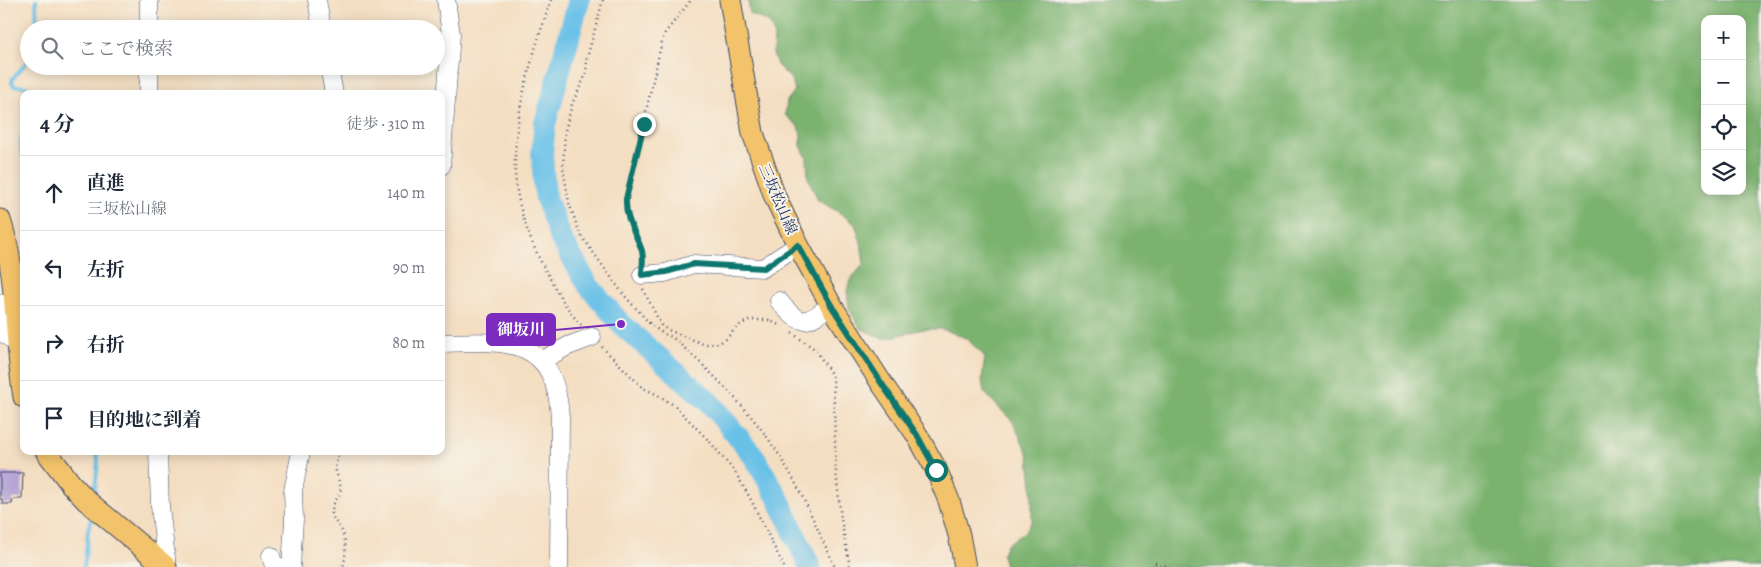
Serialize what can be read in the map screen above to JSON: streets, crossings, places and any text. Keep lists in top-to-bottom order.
{
  "streets": {
    "main road": ["三坂松山線"]
  },
  "places": ["御坂川"],
  "page": {
    "map_buttons": ["+", "−"],
    "search": "ここで検索",
    "heading": ["4 分", "徒歩 · 310 m"],
    "list": [
      ["直進", "三坂松山線", "140 m"],
      ["左折", "90 m"],
      ["右折", "80 m"],
      "目的地に到着"
    ]
  }
}
